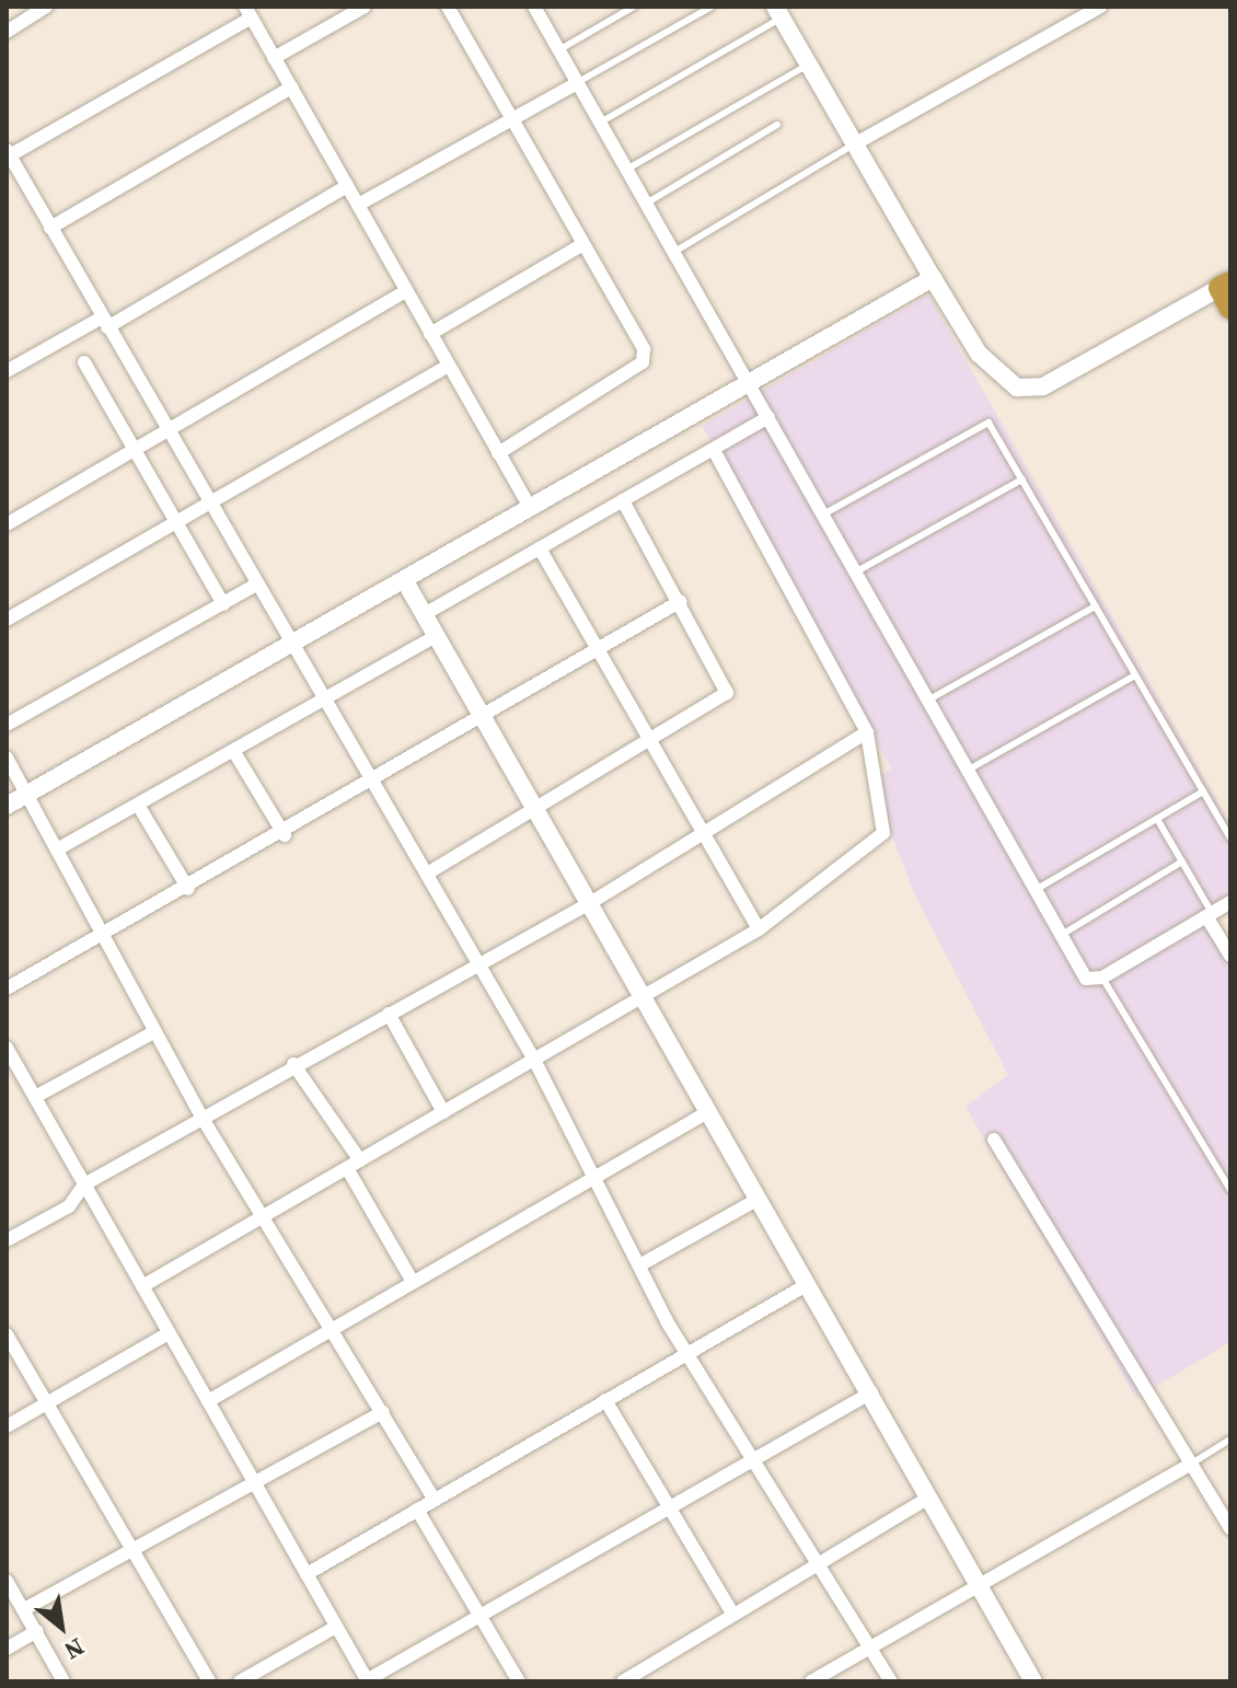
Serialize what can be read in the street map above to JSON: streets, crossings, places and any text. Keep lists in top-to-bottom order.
{
  "north": "bottom right"
}
